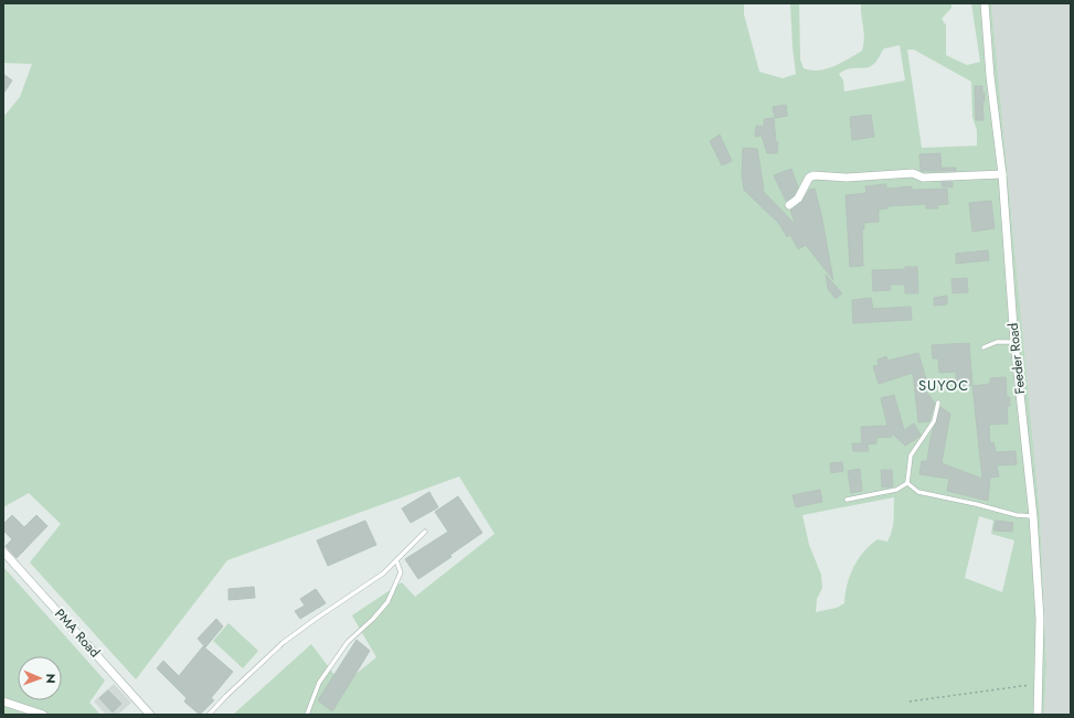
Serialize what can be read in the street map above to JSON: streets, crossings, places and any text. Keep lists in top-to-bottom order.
{
  "streets": {
    "street": ["Feeder Road", "PMA Road"]
  },
  "districts": ["SUYOC"],
  "north": "right"
}
